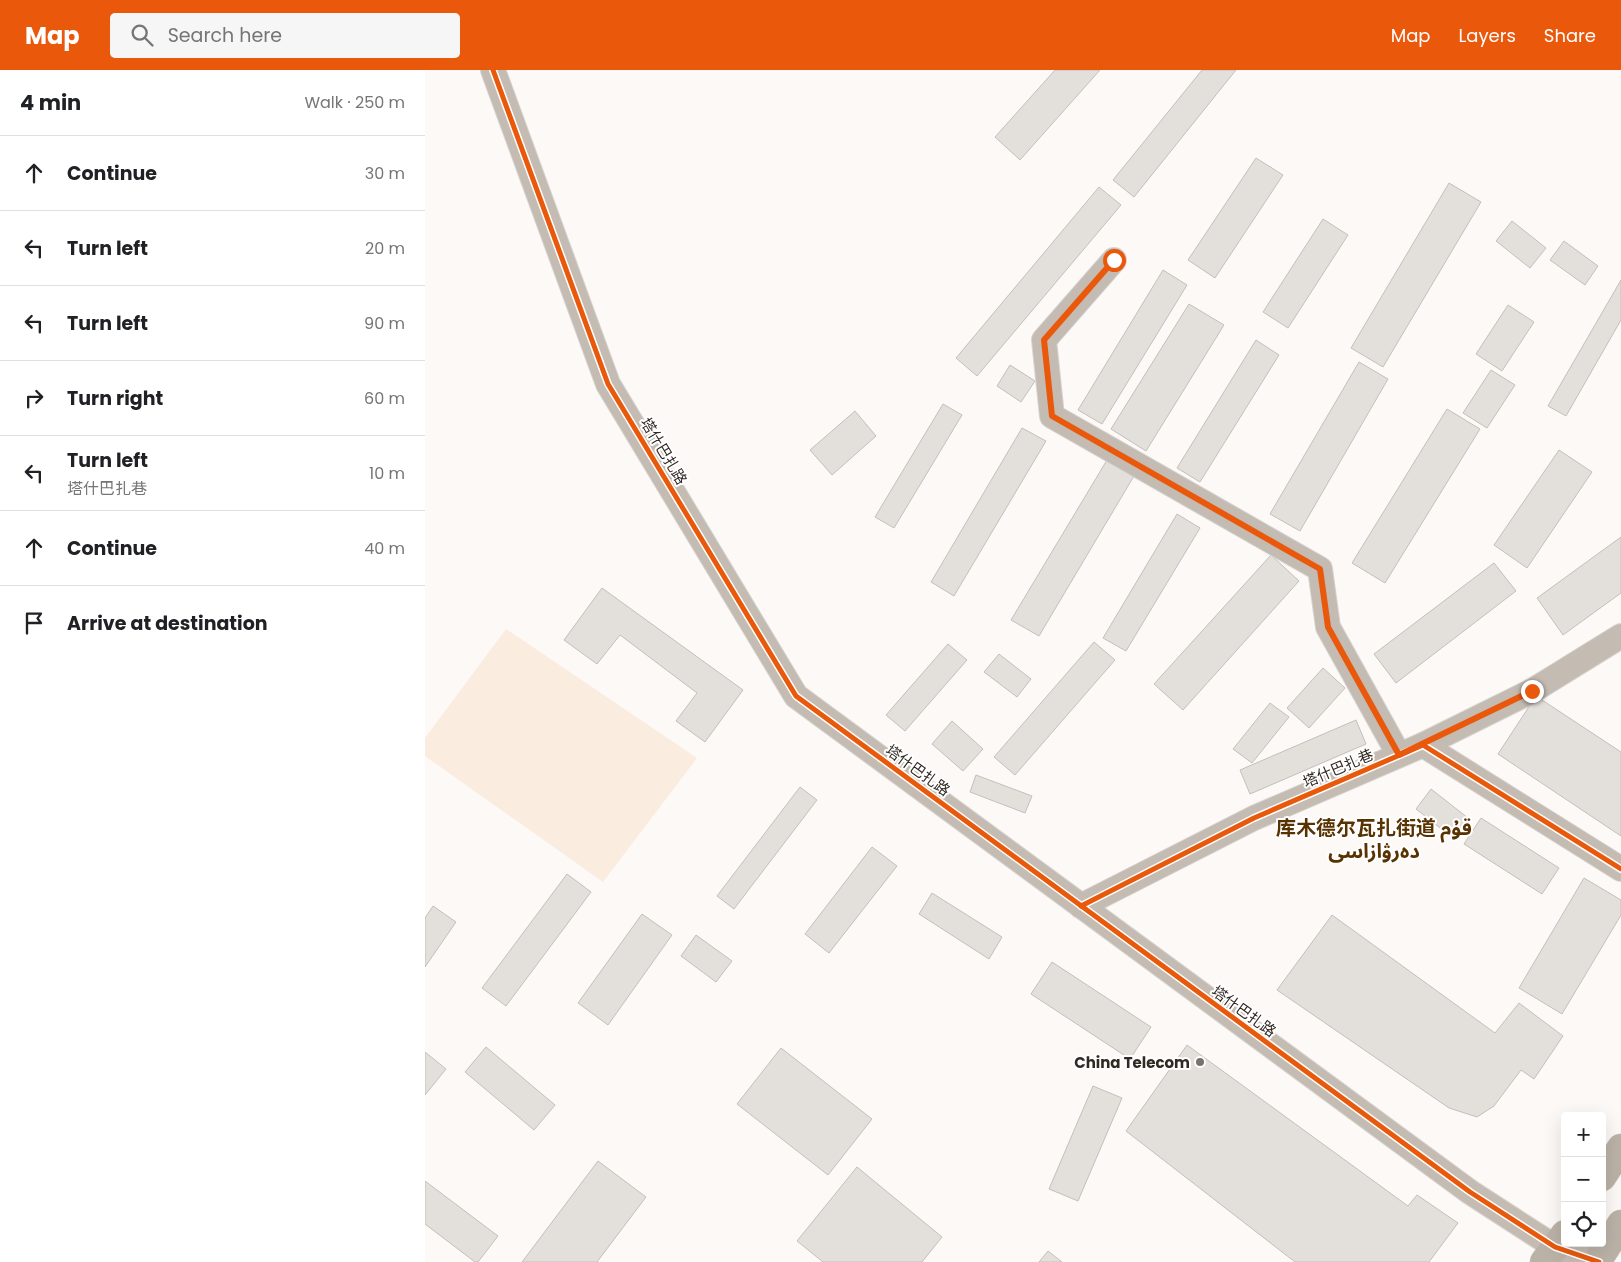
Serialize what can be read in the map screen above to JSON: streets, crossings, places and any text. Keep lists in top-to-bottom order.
{
  "streets": {
    "street": ["塔什巴扎路", "塔什巴扎巷"]
  },
  "crossings": [
    ["塔什巴扎路", "塔什巴扎巷"]
  ],
  "districts": ["库木德尔瓦扎街道 قۇم دەرۋازاسى"],
  "places": ["China Telecom"],
  "page": {
    "header": "Map",
    "search": "Search here",
    "nav": ["Map", "Layers", "Share"],
    "heading": ["4 min", "Walk · 250 m"],
    "list": [
      ["Continue", "30 m"],
      ["Turn left", "20 m"],
      ["Turn left", "90 m"],
      ["Turn right", "60 m"],
      ["Turn left", "塔什巴扎巷", "10 m"],
      ["Continue", "40 m"],
      "Arrive at destination"
    ],
    "map_buttons": ["+", "−"]
  }
}
